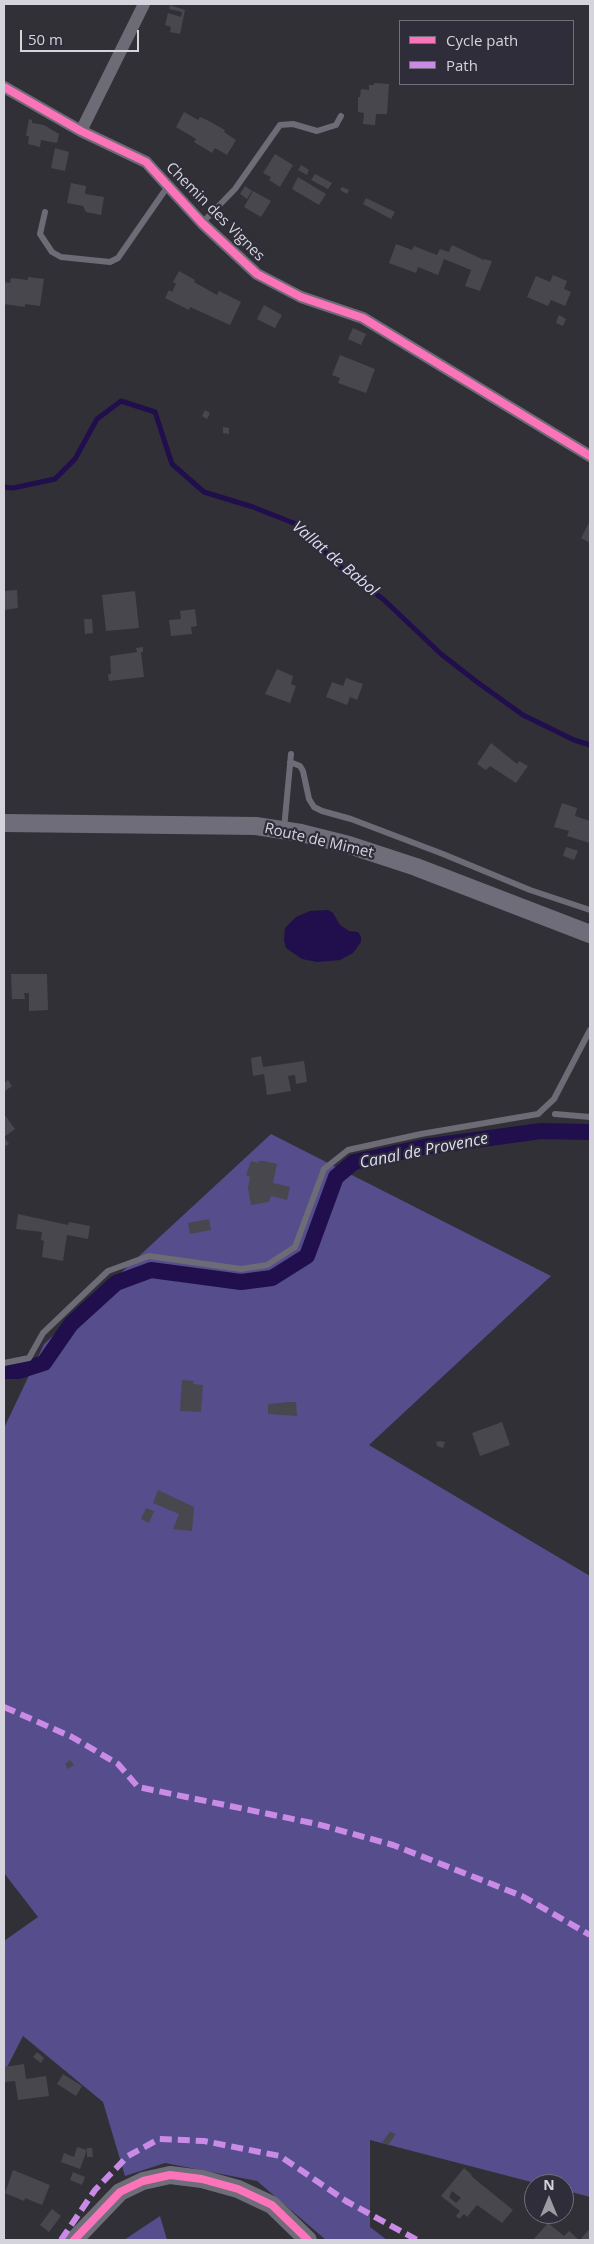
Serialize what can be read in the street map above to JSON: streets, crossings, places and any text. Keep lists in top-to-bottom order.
{
  "streets": {
    "main road": ["Route de Mimet"],
    "street": ["Chemin des Vignes"]
  },
  "water": ["Vallat de Babol", "Canal de Provence"],
  "legend": ["Cycle path", "Path"],
  "scale_bar": "50 m",
  "north": "top"
}
